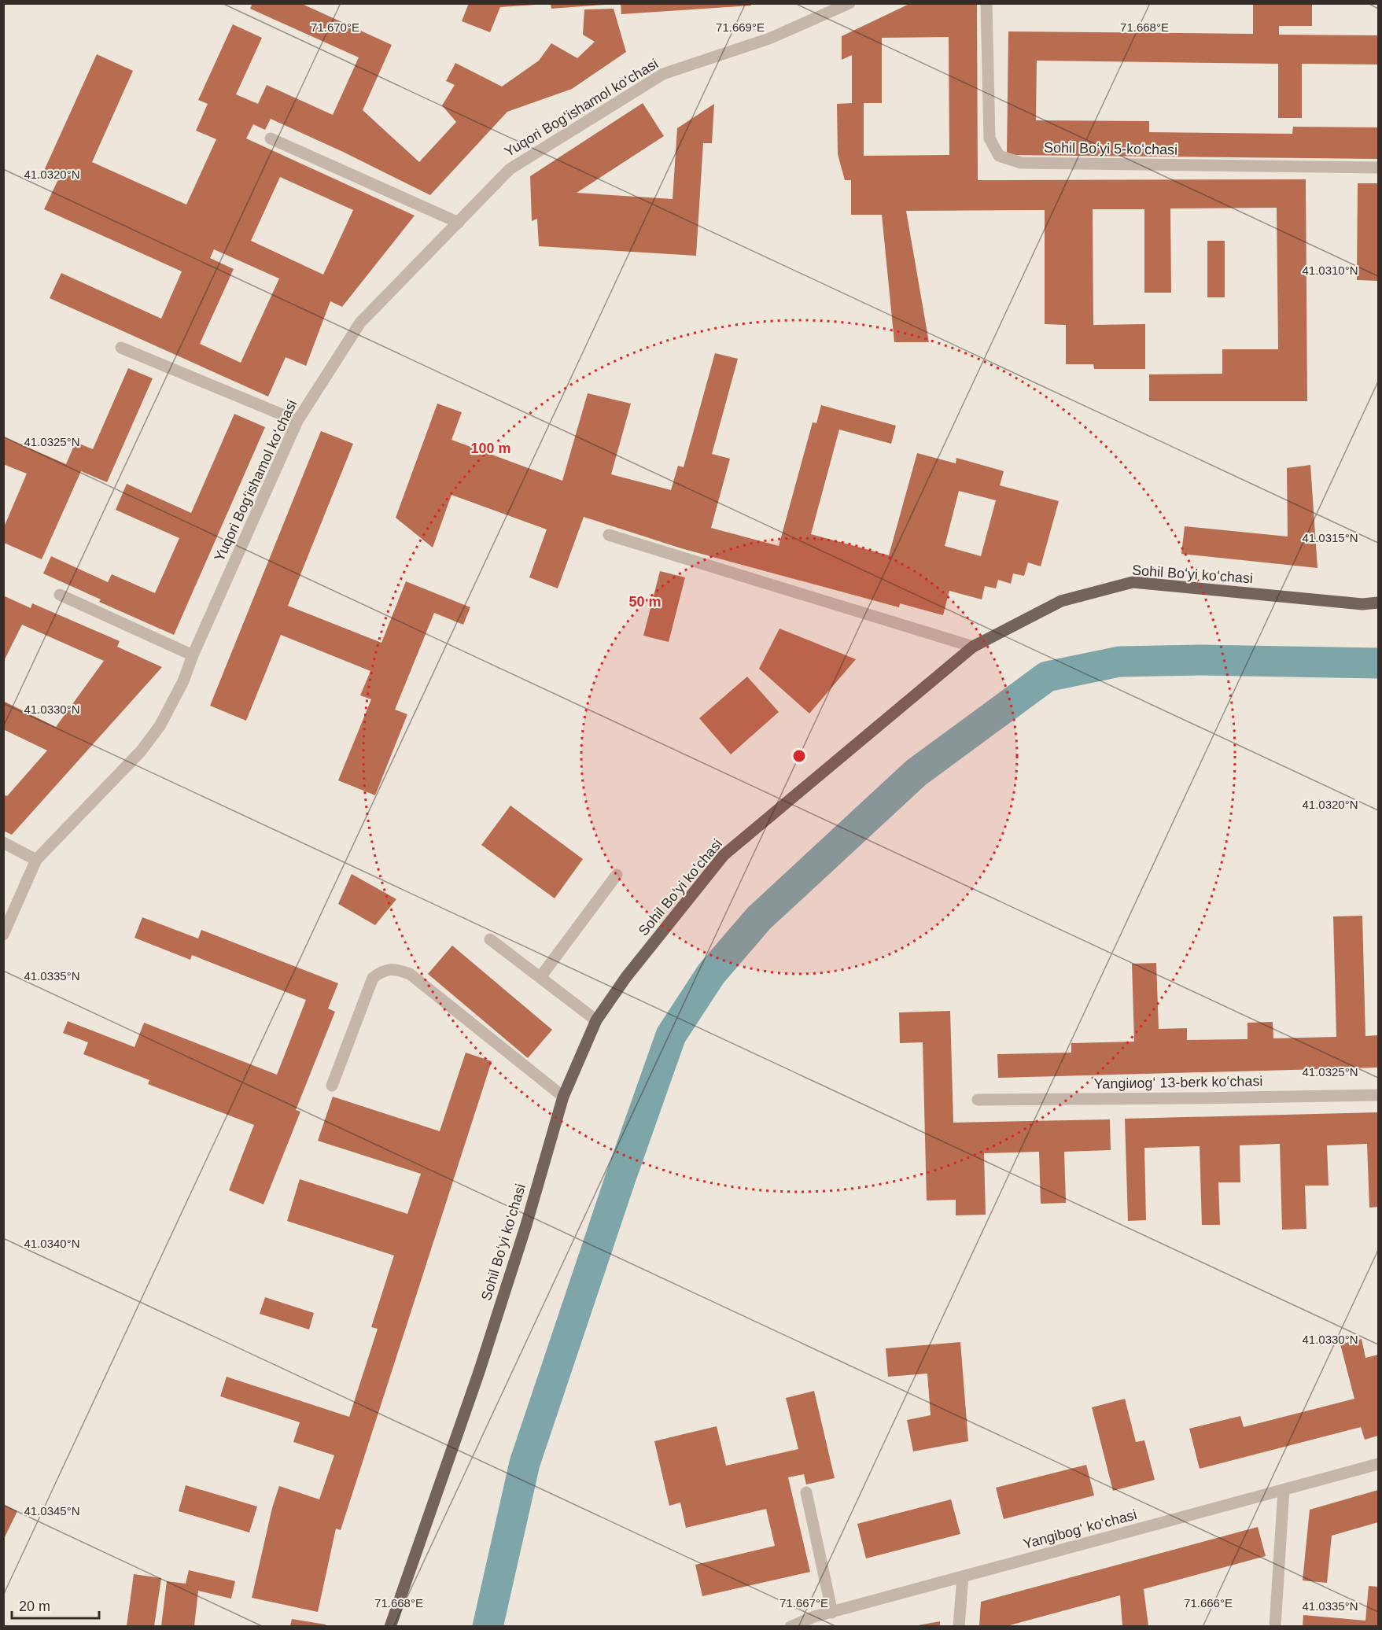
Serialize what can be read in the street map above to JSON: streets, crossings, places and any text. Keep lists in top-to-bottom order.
{
  "streets": {
    "main road": ["Sohil Boʻyi koʻchasi"],
    "street": [
      "Yuqori Bogʻishamol koʻchasi",
      "Sohil Boʻyi 5-koʻchasi",
      "Yangiиogʻ 13-berk koʻchasi",
      "Yangibogʻ koʻchasi"
    ]
  },
  "scale_bar": "20 m",
  "coordinates": [
    "71.670°E",
    "71.669°E",
    "71.668°E",
    "41.0320°N",
    "41.0310°N",
    "41.0325°N",
    "41.0315°N",
    "41.0330°N",
    "41.0335°N",
    "41.0340°N",
    "41.0345°N",
    "71.667°E",
    "71.666°E"
  ],
  "rings": ["100 m", "50 m"]
}
